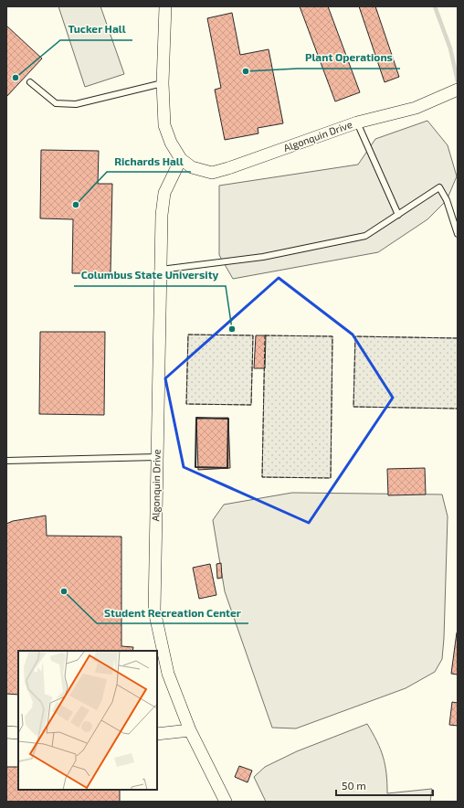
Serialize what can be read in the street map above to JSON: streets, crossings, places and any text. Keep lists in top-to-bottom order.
{
  "streets": {
    "street": ["Algonquin Drive"]
  },
  "places": [
    "Plant Operations",
    "Tucker Hall",
    "Richards Hall",
    "Columbus State University",
    "Student Recreation Center"
  ],
  "scale_bar": "50 m"
}
